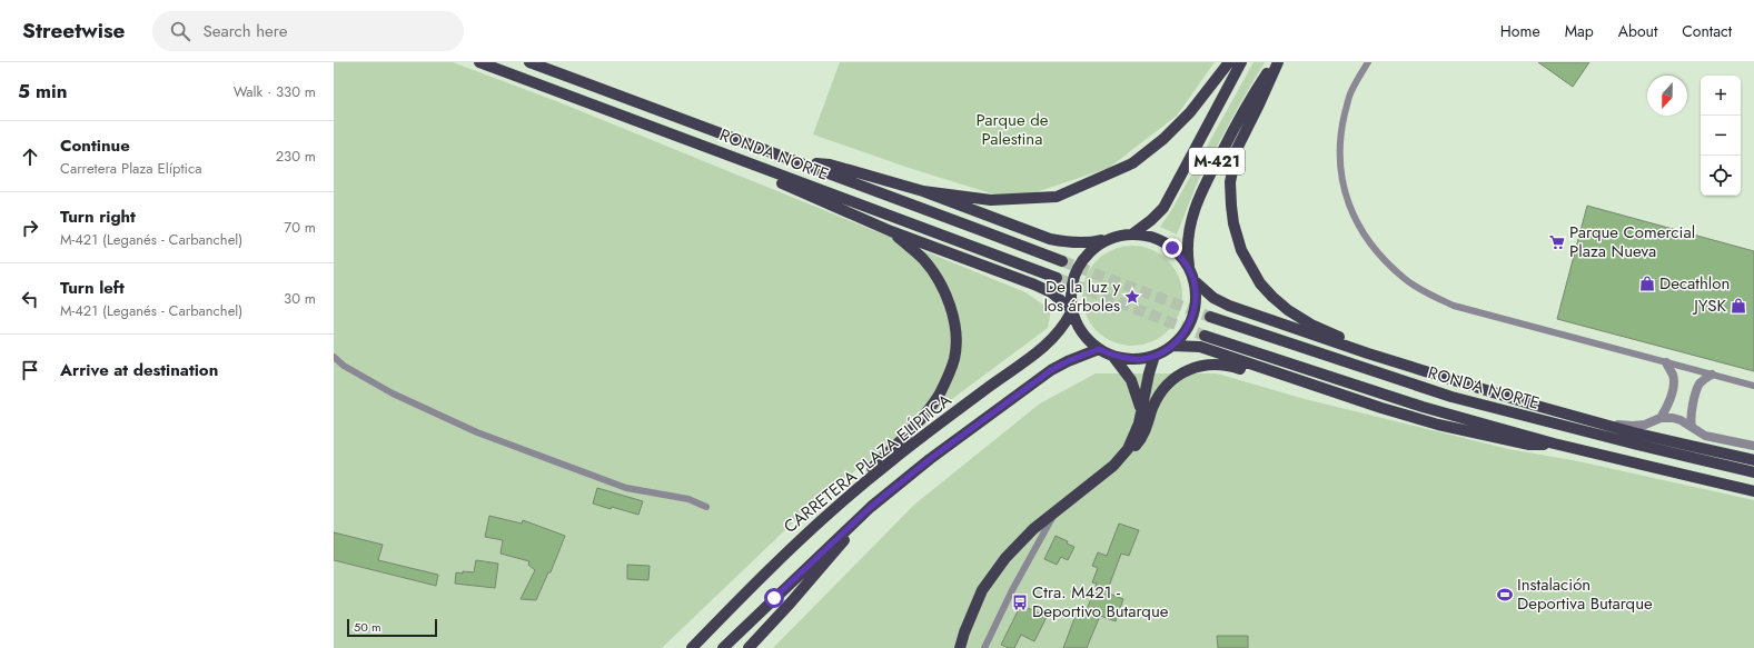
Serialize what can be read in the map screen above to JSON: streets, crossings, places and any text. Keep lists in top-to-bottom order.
{
  "streets": {
    "main road": ["RONDA NORTE", "M-421", "CARRETERA PLAZA ELÍPTICA"]
  },
  "crossings": [
    ["RONDA NORTE", "M-421"],
    ["RONDA NORTE", "CARRETERA PLAZA ELÍPTICA"],
    ["M-421", "CARRETERA PLAZA ELÍPTICA"]
  ],
  "parks": ["Parque de Palestina"],
  "places": {
    "supermarket": ["Parque Comercial Plaza Nueva"],
    "shop": ["Decathlon", "JYSK"],
    "place": ["De la luz y los árboles"],
    "sports": ["Instalación Deportiva Butarque"],
    "bus stop": ["Ctra. M421 - Deportivo Butarque"]
  },
  "scale_bar": "50 m",
  "north": "bottom",
  "page": {
    "header": "Streetwise",
    "search": "Search here",
    "nav": [
      "Home",
      "Map",
      "About",
      "Contact"
    ],
    "heading": ["5 min", "Walk · 330 m"],
    "map_buttons": ["+", "−"],
    "list": [
      ["Continue", "Carretera Plaza Elíptica", "230 m"],
      ["Turn right", "M-421 (Leganés - Carbanchel)", "70 m"],
      ["Turn left", "M-421 (Leganés - Carbanchel)", "30 m"],
      "Arrive at destination"
    ],
    "scale": "50 m"
  }
}
